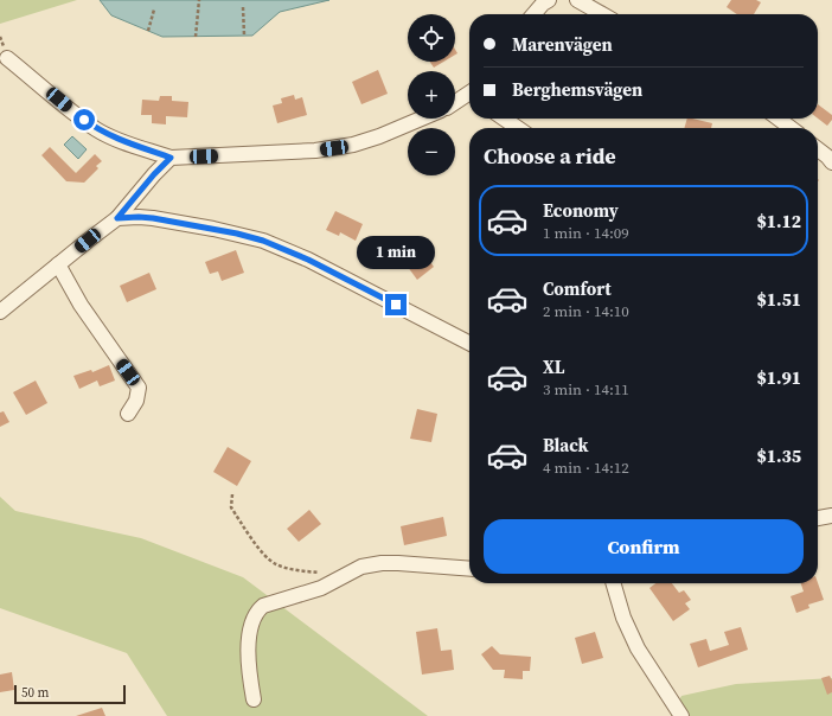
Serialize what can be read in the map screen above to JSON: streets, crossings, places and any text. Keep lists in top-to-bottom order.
{
  "scale_bar": "50 m",
  "page": {
    "map_buttons": ["+", "−"],
    "banner": ["Marenvägen", "Berghemsvägen"],
    "heading": "Choose a ride",
    "list": [
      {
        "name": "Economy",
        "note": "1 min · 14:09",
        "value": "$1.12"
      },
      {
        "name": "Comfort",
        "note": "2 min · 14:10",
        "value": "$1.51"
      },
      {
        "name": "XL",
        "note": "3 min · 14:11",
        "value": "$1.91"
      },
      {
        "name": "Black",
        "note": "4 min · 14:12",
        "value": "$1.35"
      }
    ],
    "bubble": "1 min",
    "buttons": "Confirm",
    "scale": "50 m"
  }
}
